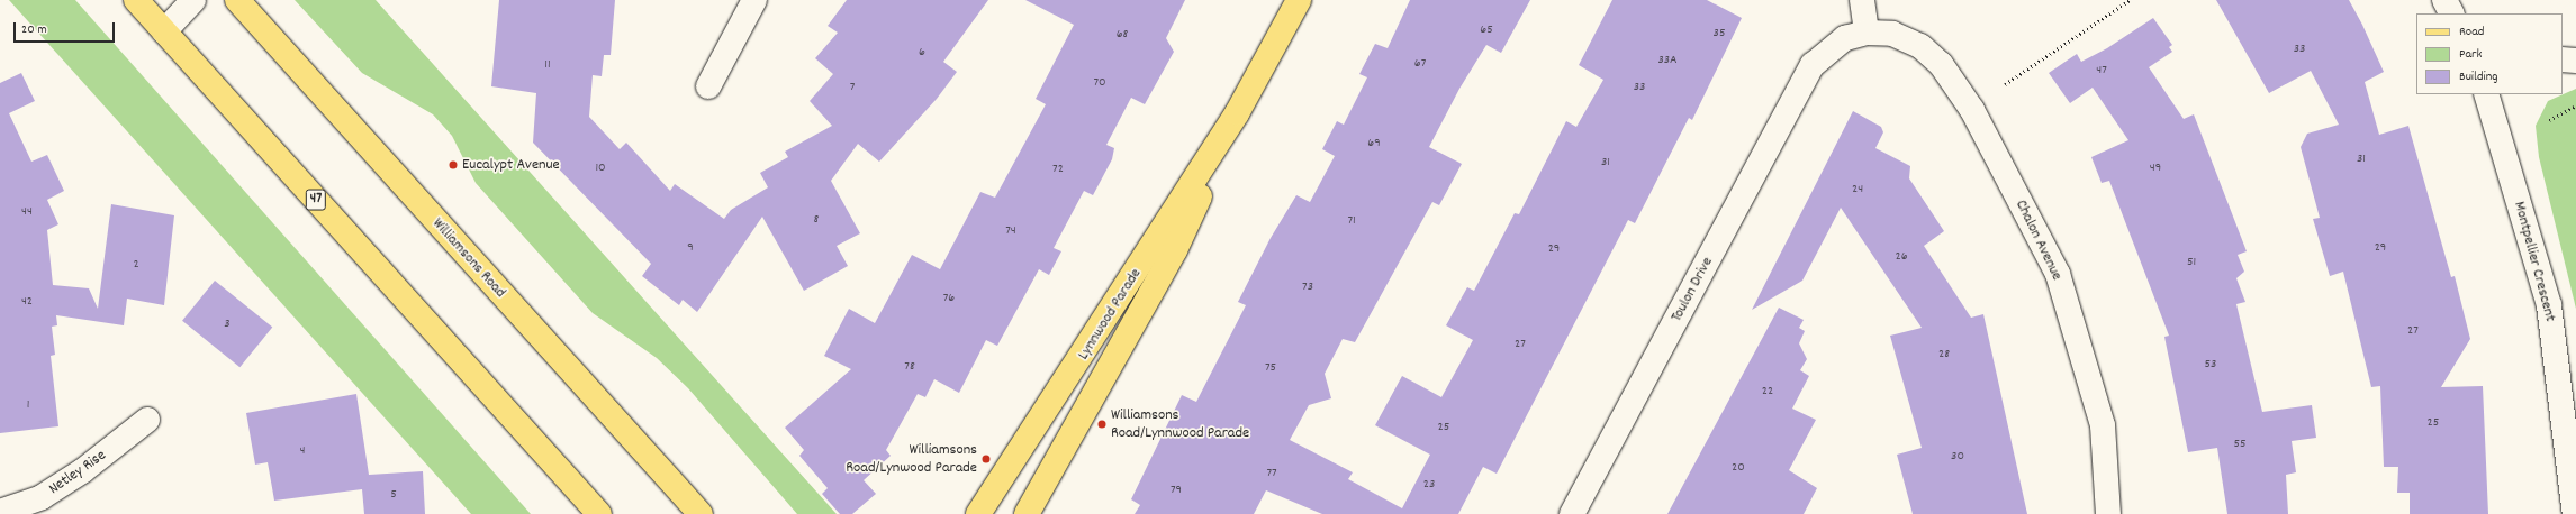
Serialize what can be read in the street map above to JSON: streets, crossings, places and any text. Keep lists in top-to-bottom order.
{
  "streets": {
    "main road": ["47", "Williamsons Road", "Lynnwood Parade"],
    "street": [
      "Chalon Avenue",
      "Montpellier Crescent",
      "Toulon Drive",
      "Netley Rise"
    ]
  },
  "crossings": [
    ["Chalon Avenue", "Toulon Drive"]
  ],
  "places": ["Eucalypt Avenue", "Williamsons Road/Lynnwood Parade", "Williamsons Road/Lynwood Parade"],
  "house_numbers": [
    "65",
    "35",
    "68",
    "33",
    "6",
    "33A",
    "67",
    "11",
    "47",
    "70",
    "7",
    "33",
    "69",
    "31",
    "31",
    "10",
    "49",
    "72",
    "24",
    "44",
    "8",
    "71",
    "74",
    "9",
    "29",
    "29",
    "26",
    "51",
    "2",
    "73",
    "76",
    "42",
    "3",
    "27",
    "27",
    "28",
    "53",
    "78",
    "75",
    "22",
    "1",
    "25",
    "25",
    "55",
    "4",
    "30",
    "20",
    "77",
    "23",
    "79",
    "5"
  ],
  "legend": ["Road", "Park", "Building"],
  "scale_bar": "20 m"
}
